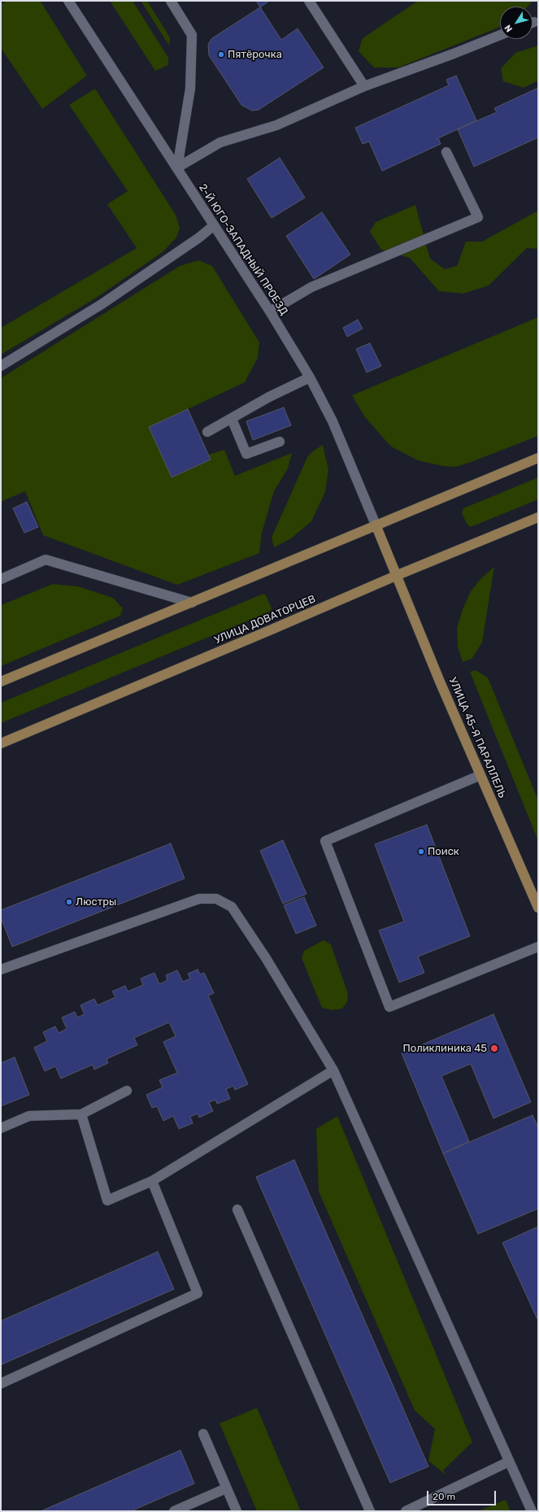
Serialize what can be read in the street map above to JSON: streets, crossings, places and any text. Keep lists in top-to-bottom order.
{
  "streets": {
    "main road": ["УЛИЦА ДОВАТОРЦЕВ", "УЛИЦА 45-Я ПАРАЛЛЕЛЬ"],
    "street": ["2-Й ЮГО-ЗАПАДНЫЙ ПРОЕЗД"]
  },
  "crossings": [
    ["2-Й ЮГО-ЗАПАДНЫЙ ПРОЕЗД", "УЛИЦА 45-Я ПАРАЛЛЕЛЬ"],
    ["УЛИЦА ДОВАТОРЦЕВ", "УЛИЦА 45-Я ПАРАЛЛЕЛЬ"]
  ],
  "places": [
    "Пятёрочка",
    "Поиск",
    "Люстры",
    "Поликлиника 45"
  ],
  "scale_bar": "20 m",
  "north": "bottom left"
}
